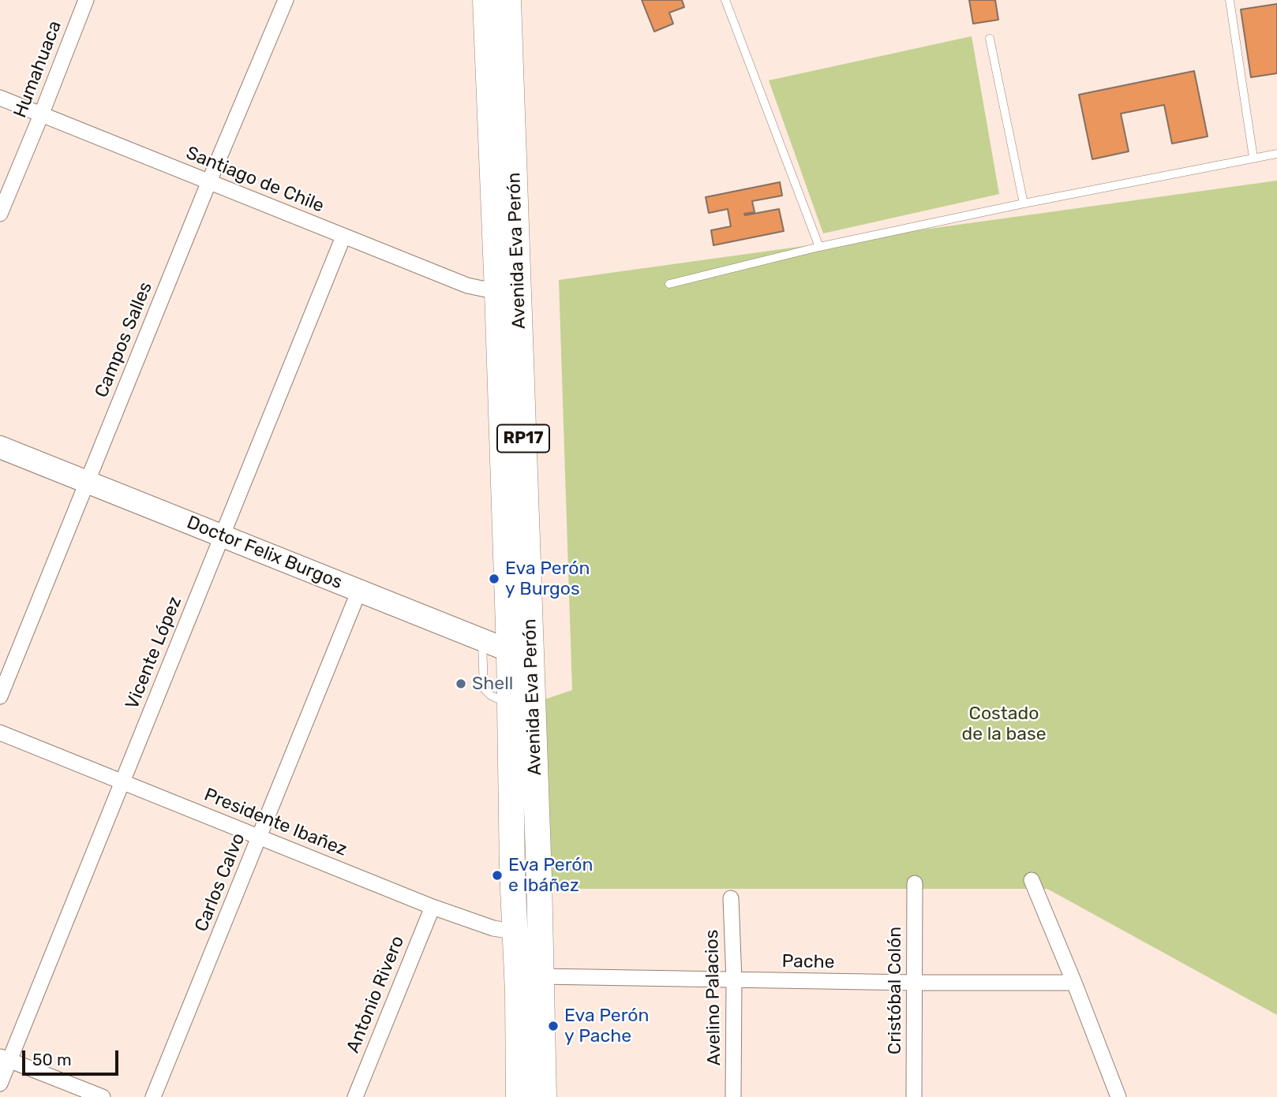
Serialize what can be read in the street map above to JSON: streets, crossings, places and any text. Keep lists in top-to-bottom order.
{
  "streets": {
    "main road": ["Avenida Eva Perón", "RP17"],
    "street": [
      "Humahuaca",
      "Santiago de Chile",
      "Campos Salles",
      "Doctor Felix Burgos",
      "Vicente López",
      "Presidente Ibañez",
      "Carlos Calvo",
      "Pache",
      "Cristóbal Colón",
      "Antonio Rivero",
      "Avelino Palacios"
    ]
  },
  "crossings": [
    ["Humahuaca", "Santiago de Chile"],
    ["Santiago de Chile", "Avenida Eva Perón"],
    ["Santiago de Chile", "Campos Salles"],
    ["Santiago de Chile", "Vicente López"],
    ["Avenida Eva Perón", "Doctor Felix Burgos"],
    ["Avenida Eva Perón", "Presidente Ibañez"],
    ["Avenida Eva Perón", "Pache"],
    ["Campos Salles", "Doctor Felix Burgos"],
    ["Doctor Felix Burgos", "Vicente López"],
    ["Doctor Felix Burgos", "Carlos Calvo"],
    ["Vicente López", "Presidente Ibañez"],
    ["Presidente Ibañez", "Carlos Calvo"],
    ["Presidente Ibañez", "Antonio Rivero"],
    ["Pache", "Cristóbal Colón"],
    ["Pache", "Avelino Palacios"]
  ],
  "parks": ["Costado de la base"],
  "places": [
    "Eva Perón y Burgos",
    "Shell",
    "Eva Perón e Ibáñez",
    "Eva Perón y Pache"
  ],
  "scale_bar": "50 m"
}
